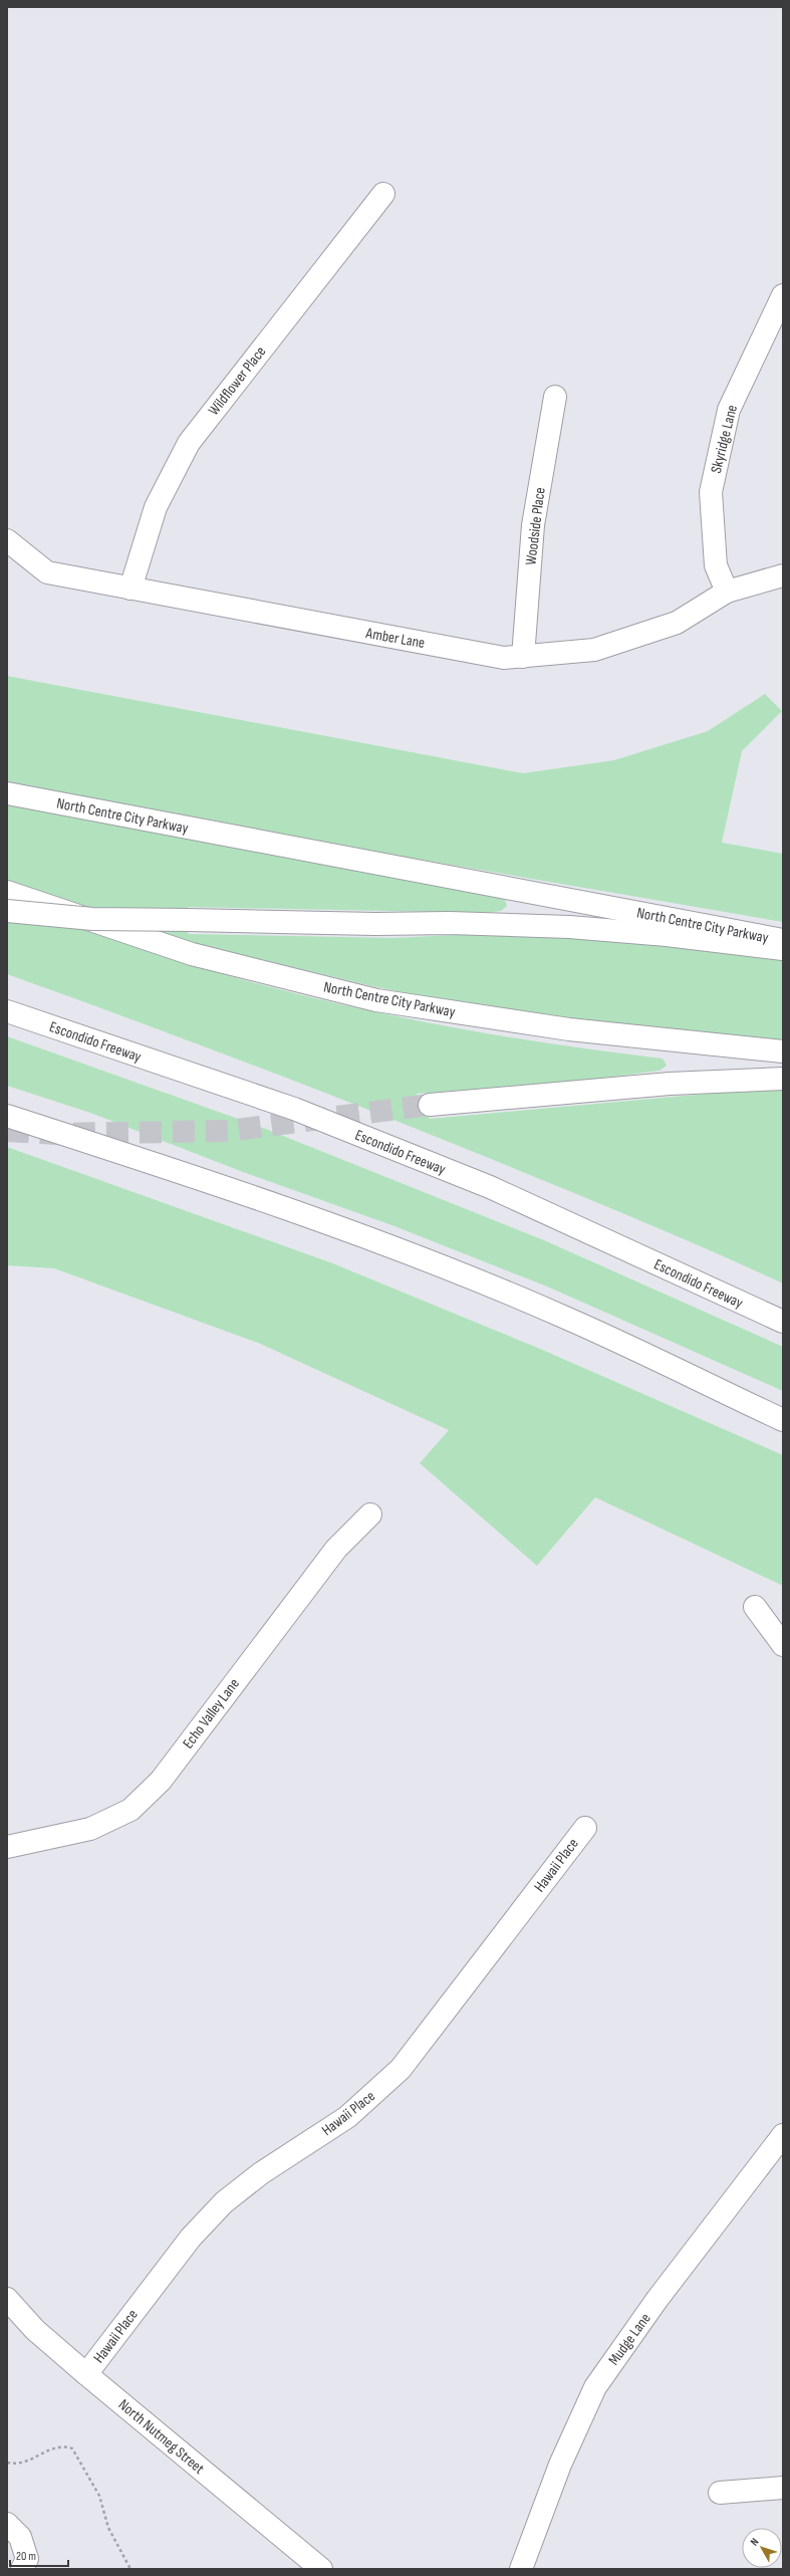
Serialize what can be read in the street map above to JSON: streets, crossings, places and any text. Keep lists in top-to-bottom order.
{
  "streets": {
    "main road": [
      "Wildflower Place",
      "Skyridge Lane",
      "Woodside Place",
      "Amber Lane",
      "North Centre City Parkway",
      "Escondido Freeway",
      "Echo Valley Lane",
      "Hawaii Place",
      "Mudge Lane",
      "North Nutmeg Street"
    ]
  },
  "crossings": [
    ["Wildflower Place", "Amber Lane"],
    ["Skyridge Lane", "Amber Lane"],
    ["Woodside Place", "Amber Lane"],
    ["Hawaii Place", "North Nutmeg Street"]
  ],
  "scale_bar": "20 m",
  "north": "top left"
}
